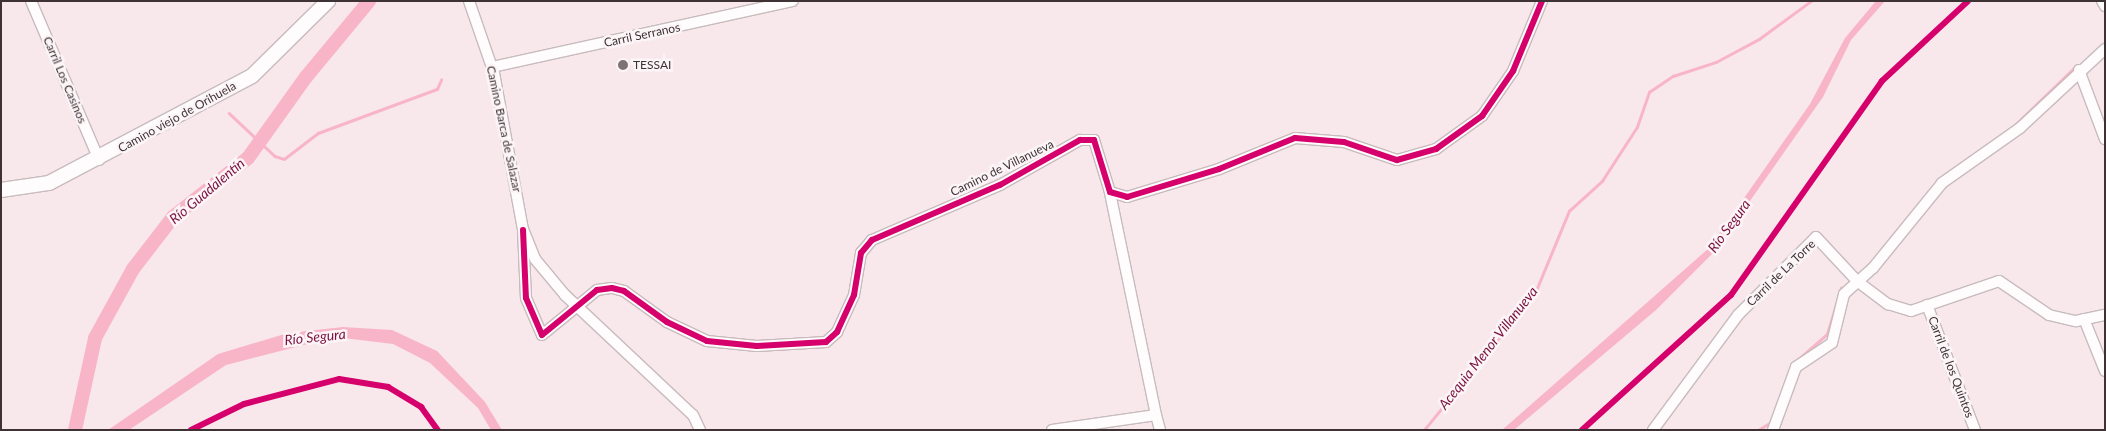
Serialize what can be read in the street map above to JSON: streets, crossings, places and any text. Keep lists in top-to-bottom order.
{
  "streets": {
    "main road": ["Camino viejo de Orihuela"],
    "street": [
      "Carril Serranos",
      "Carril Los Casinos",
      "Camino Barca de Salazar",
      "Camino de Villanueva",
      "Carril de La Torre",
      "Carril de los Quintos"
    ]
  },
  "crossings": [
    ["Carril Serranos", "Camino Barca de Salazar"],
    ["Carril Los Casinos", "Camino viejo de Orihuela"],
    ["Camino Barca de Salazar", "Camino de Villanueva"],
    ["Carril de La Torre", "Carril de los Quintos"]
  ],
  "water": ["Río Guadalentín", "Río Segura", "Acequia Menor Villanueva"],
  "places": ["TESSAI"]
}
